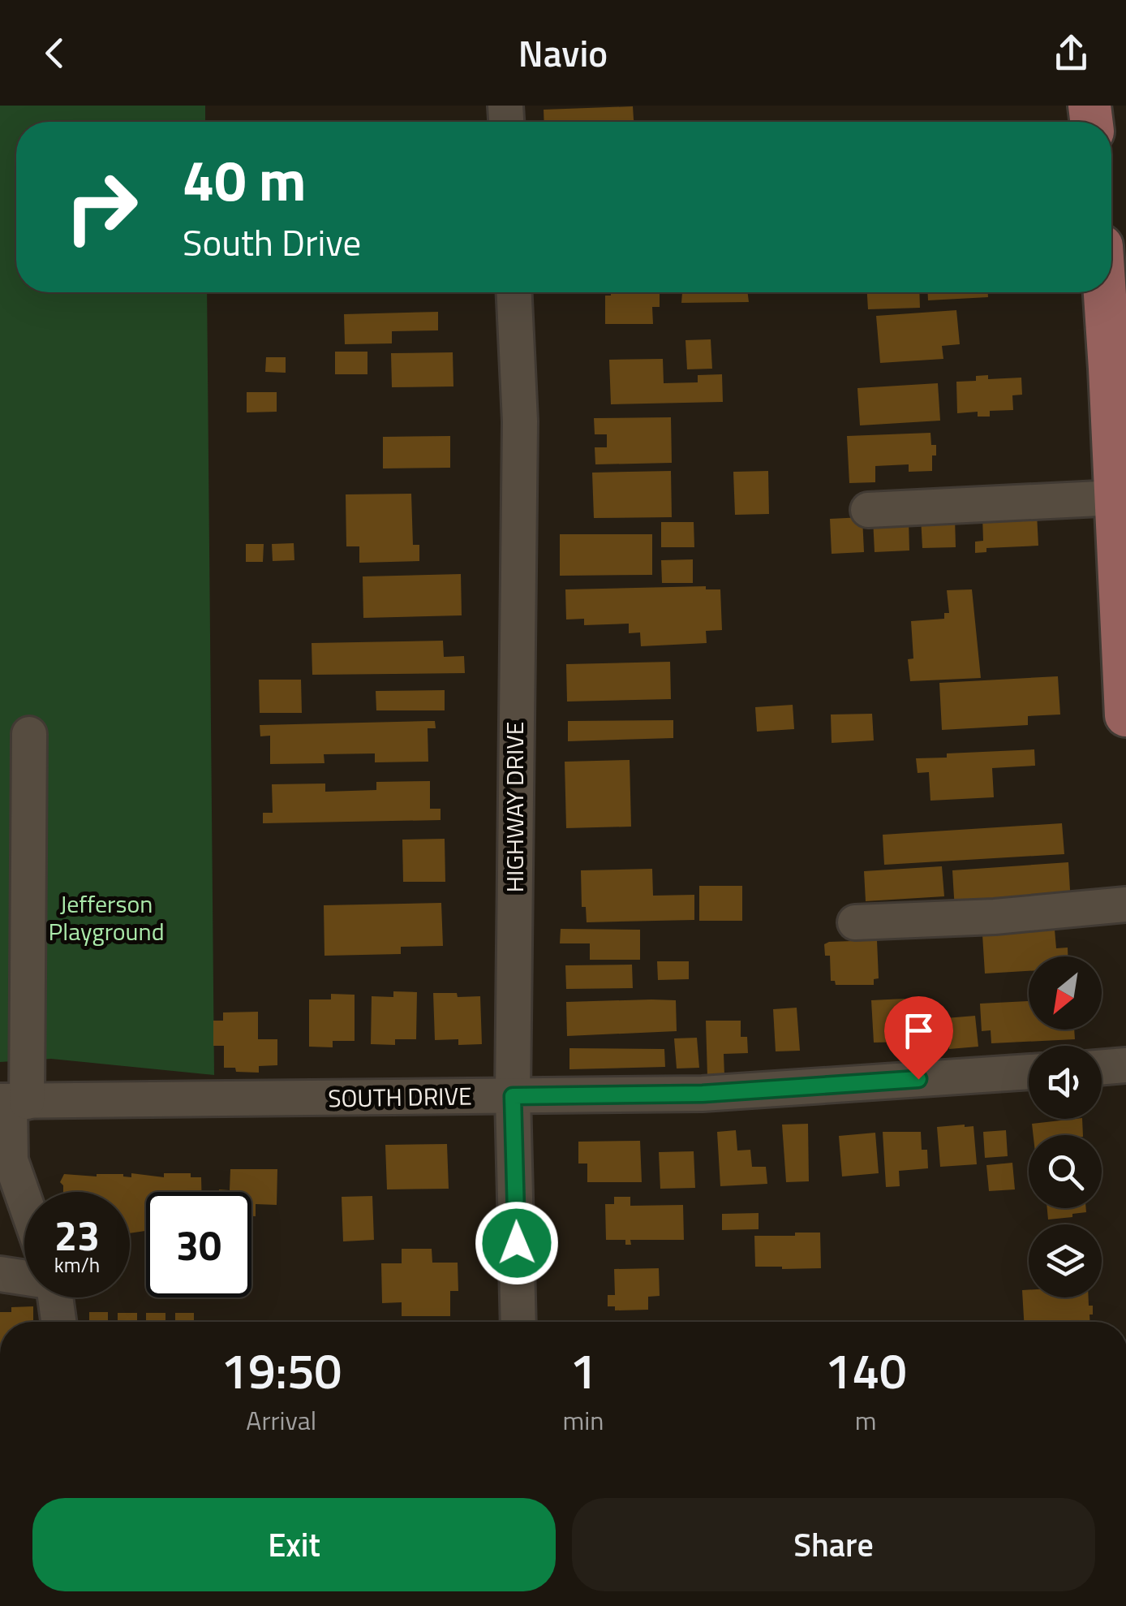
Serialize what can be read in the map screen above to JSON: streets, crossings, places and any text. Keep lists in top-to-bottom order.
{
  "streets": {
    "street": ["HIGHWAY DRIVE", "SOUTH DRIVE"]
  },
  "crossings": [
    ["HIGHWAY DRIVE", "SOUTH DRIVE"]
  ],
  "parks": ["Jefferson Playground"],
  "north": "bottom left",
  "page": {
    "header": "Navio",
    "turn": ["40 m", "South Drive"],
    "speed": "23 km/h",
    "limit": "30",
    "eta": [
      "19:50",
      "Arrival",
      "1",
      "min",
      "140",
      "m"
    ],
    "buttons": ["Exit", "Share"]
  }
}
